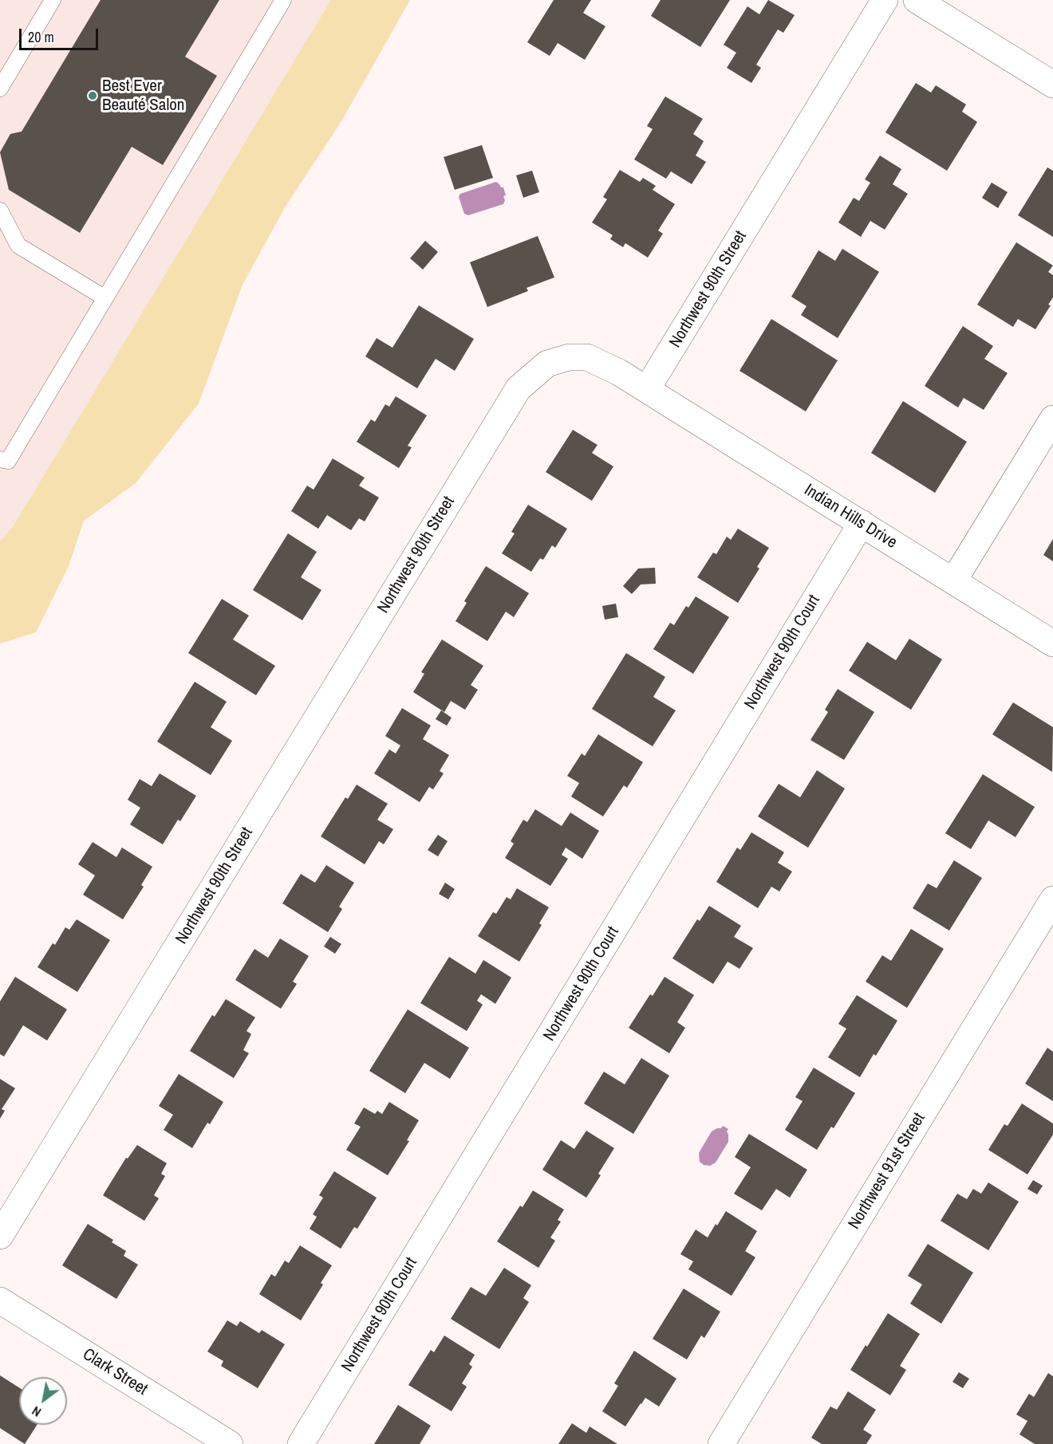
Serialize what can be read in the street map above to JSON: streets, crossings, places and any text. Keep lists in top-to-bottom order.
{
  "streets": {
    "street": [
      "Northwest 90th Street",
      "Indian Hills Drive",
      "Northwest 90th Court",
      "Northwest 91st Street",
      "Clark Street"
    ]
  },
  "crossings": [
    ["Northwest 90th Street", "Indian Hills Drive"],
    ["Indian Hills Drive", "Northwest 90th Court"]
  ],
  "places": ["Best Ever Beauté Salon"],
  "scale_bar": "20 m",
  "north": "bottom left"
}
